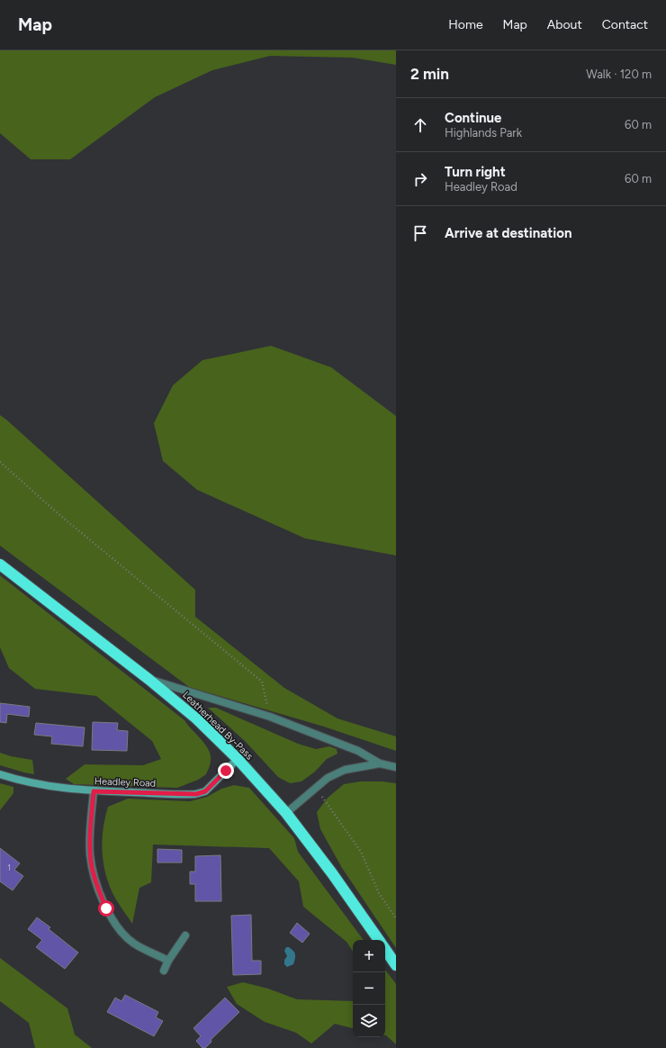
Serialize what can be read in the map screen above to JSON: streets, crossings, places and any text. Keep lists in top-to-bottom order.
{
  "streets": {
    "highway": ["Leatherhead By-Pass"],
    "street": ["Headley Road"]
  },
  "crossings": [
    ["Leatherhead By-Pass", "Headley Road"]
  ],
  "house_numbers": ["1"],
  "page": {
    "header": "Map",
    "nav": [
      "Home",
      "Map",
      "About",
      "Contact"
    ],
    "heading": ["2 min", "Walk · 120 m"],
    "list": [
      ["Continue", "Highlands Park", "60 m"],
      ["Turn right", "Headley Road", "60 m"],
      "Arrive at destination"
    ],
    "map_buttons": ["+", "−"]
  }
}
